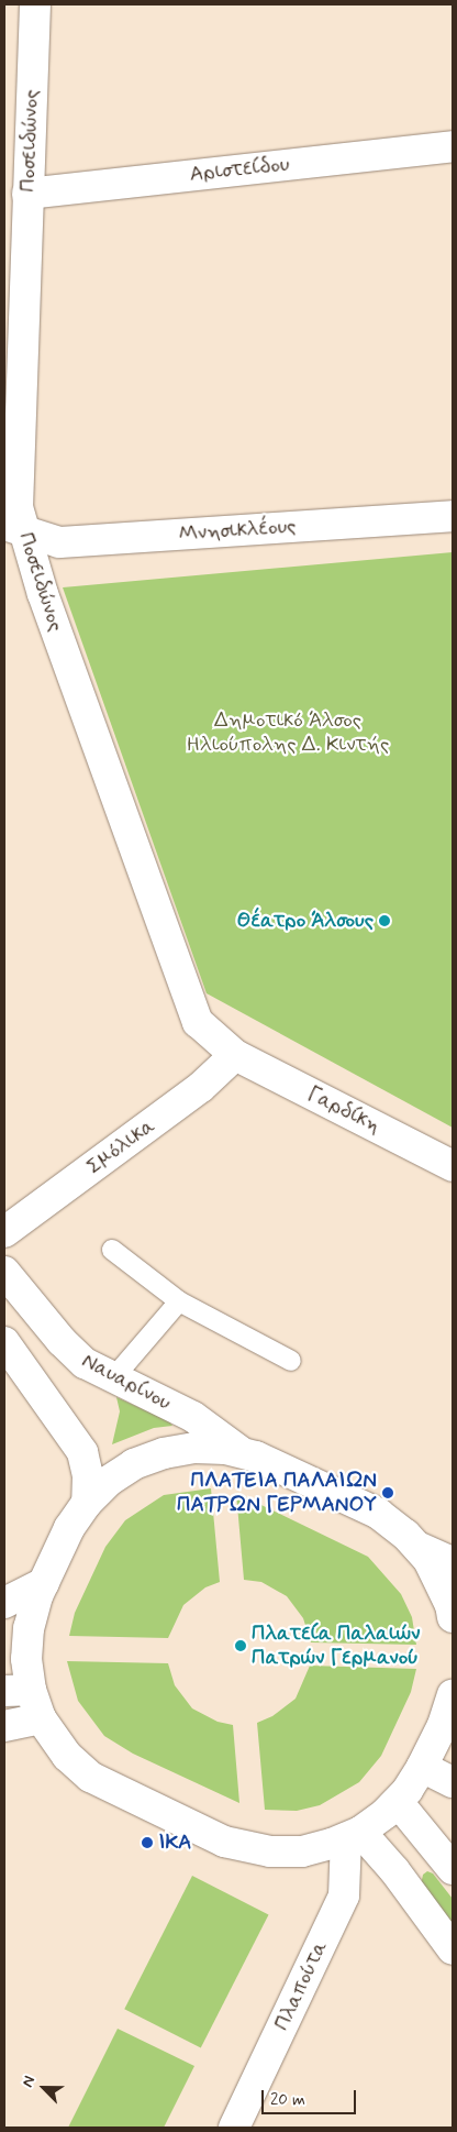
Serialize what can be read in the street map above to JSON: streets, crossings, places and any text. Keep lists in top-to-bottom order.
{
  "streets": {
    "street": [
      "Ποσειδώνος",
      "Αριστείδου",
      "Μνησικλέους",
      "Γαρδίκη",
      "Σμόλικα",
      "Ναυαρίνου",
      "Πλαπούτα"
    ]
  },
  "crossings": [
    ["Ποσειδώνος", "Αριστείδου"],
    ["Ποσειδώνος", "Μνησικλέους"],
    ["Ποσειδώνος", "Γαρδίκη"],
    ["Ποσειδώνος", "Σμόλικα"],
    ["Γαρδίκη", "Σμόλικα"]
  ],
  "parks": ["Δημοτικό Άλσος Ηλιούπολης Δ. Κιντής"],
  "places": [
    "Θέατρο Άλσους",
    "ΠΛΑΤΕΙΑ ΠΑΛΑΙΩΝ ΠΑΤΡΩΝ ΓΕΡΜΑΝΟΥ",
    "Πλατεία Παλαιών Πατρών Γερμανού",
    "ΙΚΑ"
  ],
  "scale_bar": "20 m",
  "north": "top left"
}
